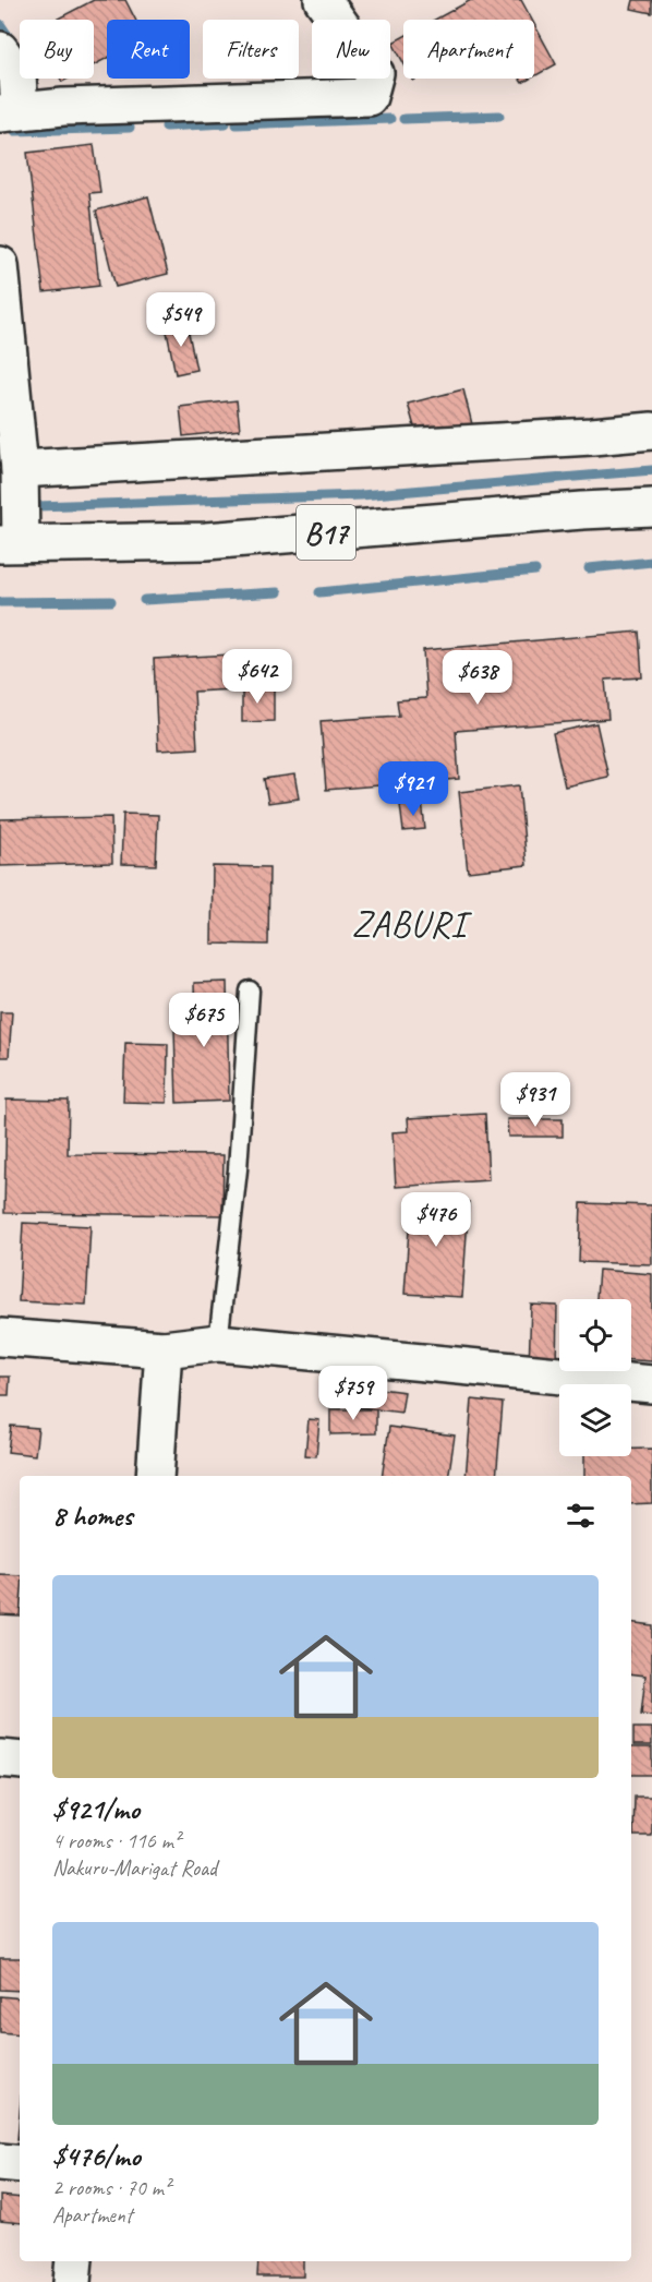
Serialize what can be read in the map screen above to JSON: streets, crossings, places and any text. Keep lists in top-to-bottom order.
{
  "streets": {
    "street": ["B17"]
  },
  "districts": ["ZABURI"],
  "page": {
    "chip": [
      "Buy",
      "Rent",
      "Filters",
      "New",
      "Apartment"
    ],
    "price": [
      "$549",
      "$642",
      "$638",
      "$921",
      "$675",
      "$931",
      "$476",
      "$759"
    ],
    "heading": "8 homes",
    "list": [
      {
        "name": "$921/mo",
        "note": "4 rooms · 116 m² · Nakuru-Marigat Road"
      },
      {
        "name": "$476/mo",
        "note": "2 rooms · 70 m² · Apartment"
      }
    ]
  }
}
